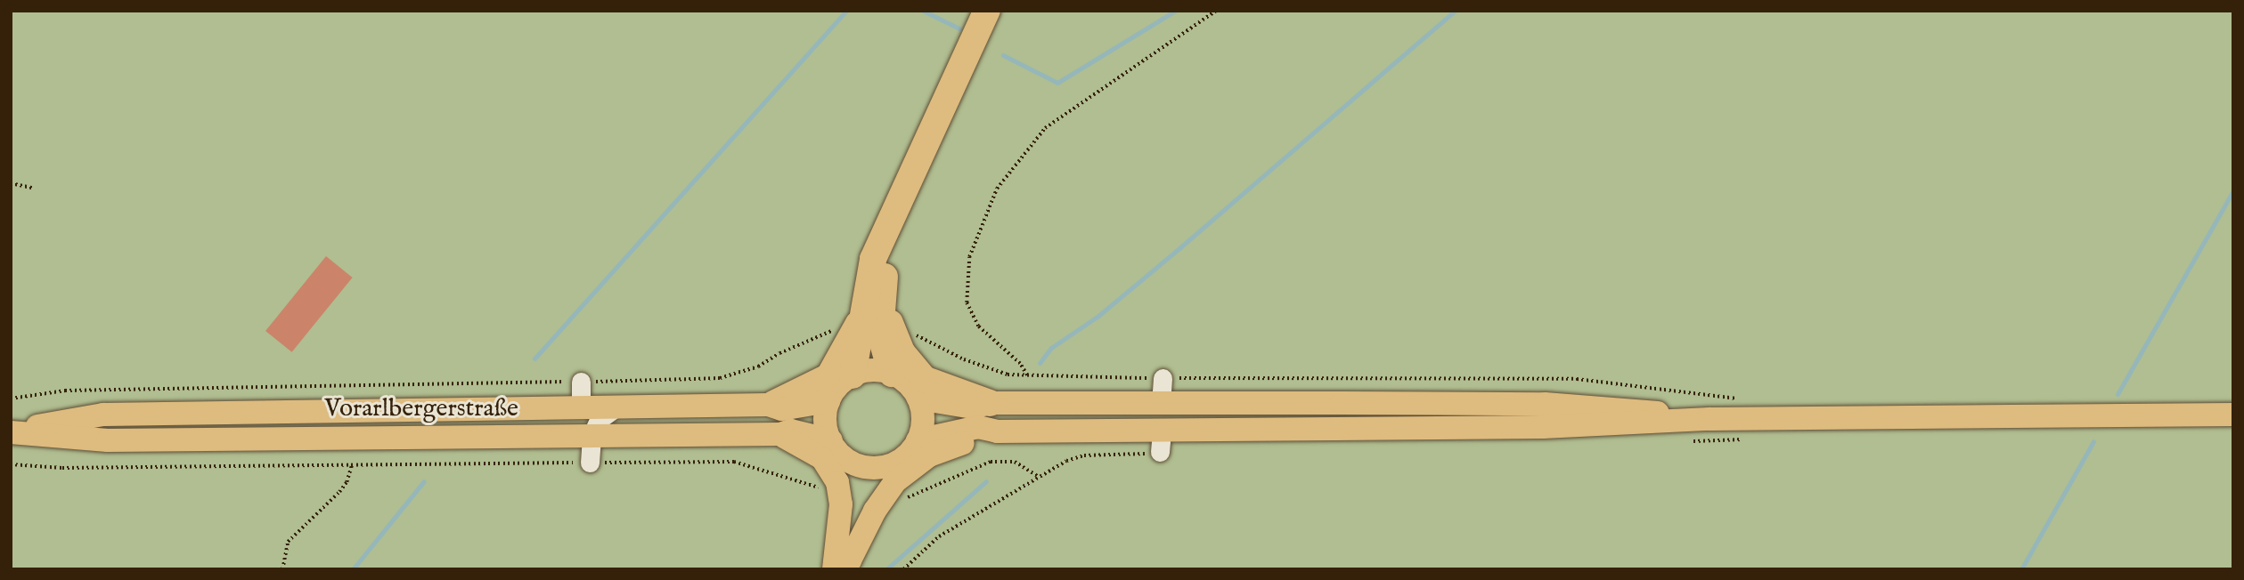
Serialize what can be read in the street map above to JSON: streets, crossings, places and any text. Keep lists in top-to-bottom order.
{
  "streets": {
    "main road": ["Vorarlbergerstraße"]
  }
}
